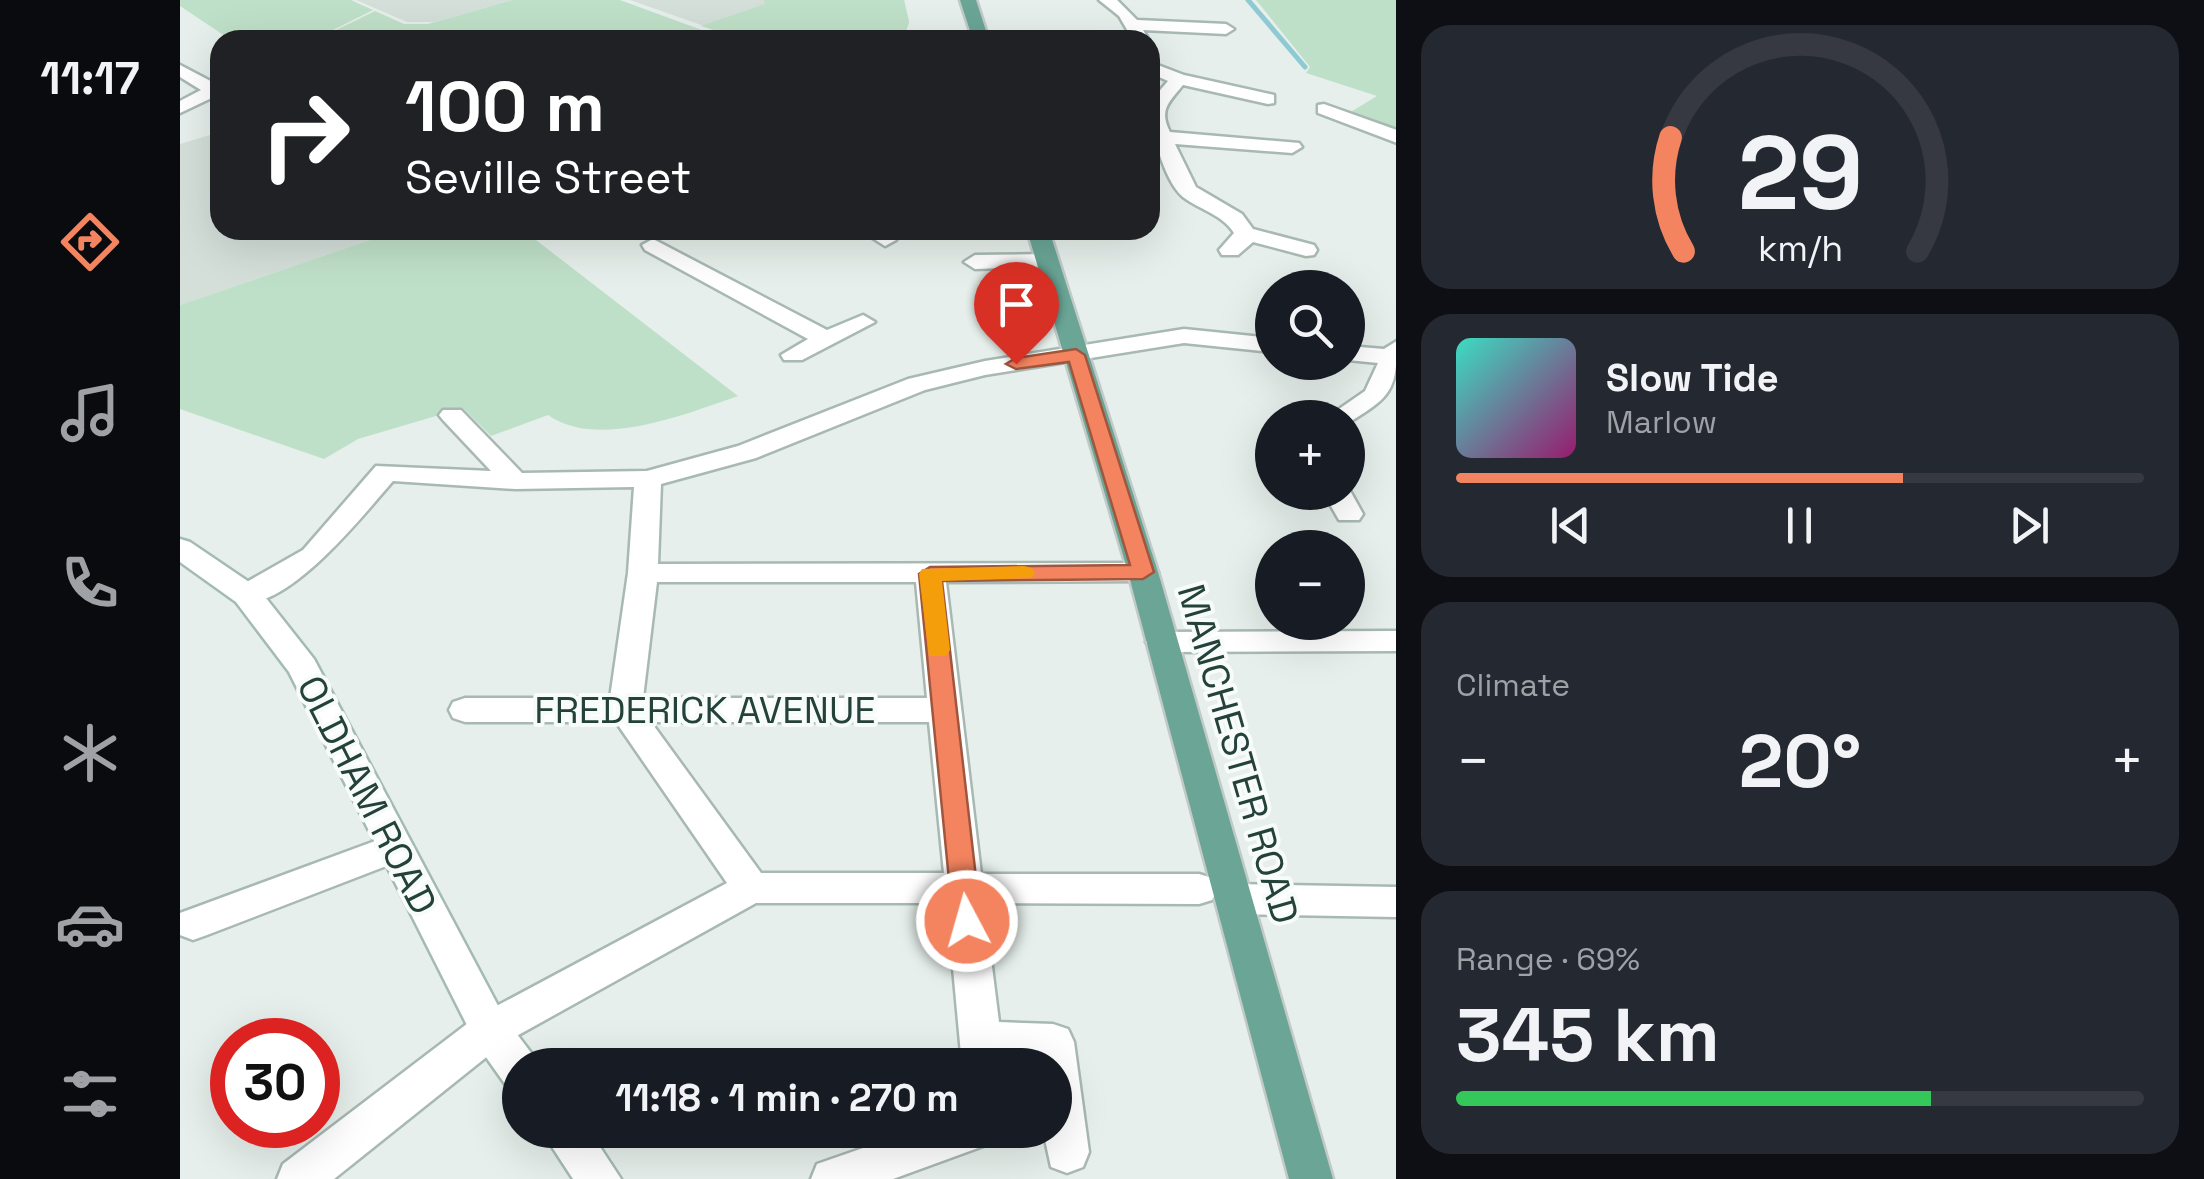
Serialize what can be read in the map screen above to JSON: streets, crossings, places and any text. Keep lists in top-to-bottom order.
{
  "streets": {
    "main road": ["MANCHESTER ROAD"],
    "street": ["FREDERICK AVENUE", "OLDHAM ROAD"]
  },
  "page": {
    "tabs": "11:17",
    "turn": ["100 m", "Seville Street"],
    "map_buttons": ["+", "−"],
    "song": ["Slow Tide", "Marlow"],
    "tile": [
      "Climate",
      ["Range · 69%", "345 km"]
    ],
    "heat": ["−", "20°", "+"],
    "limit": "30",
    "trip": "11:18 · 1 min · 270 m",
    "gauge": ["29", "km/h"]
  }
}
